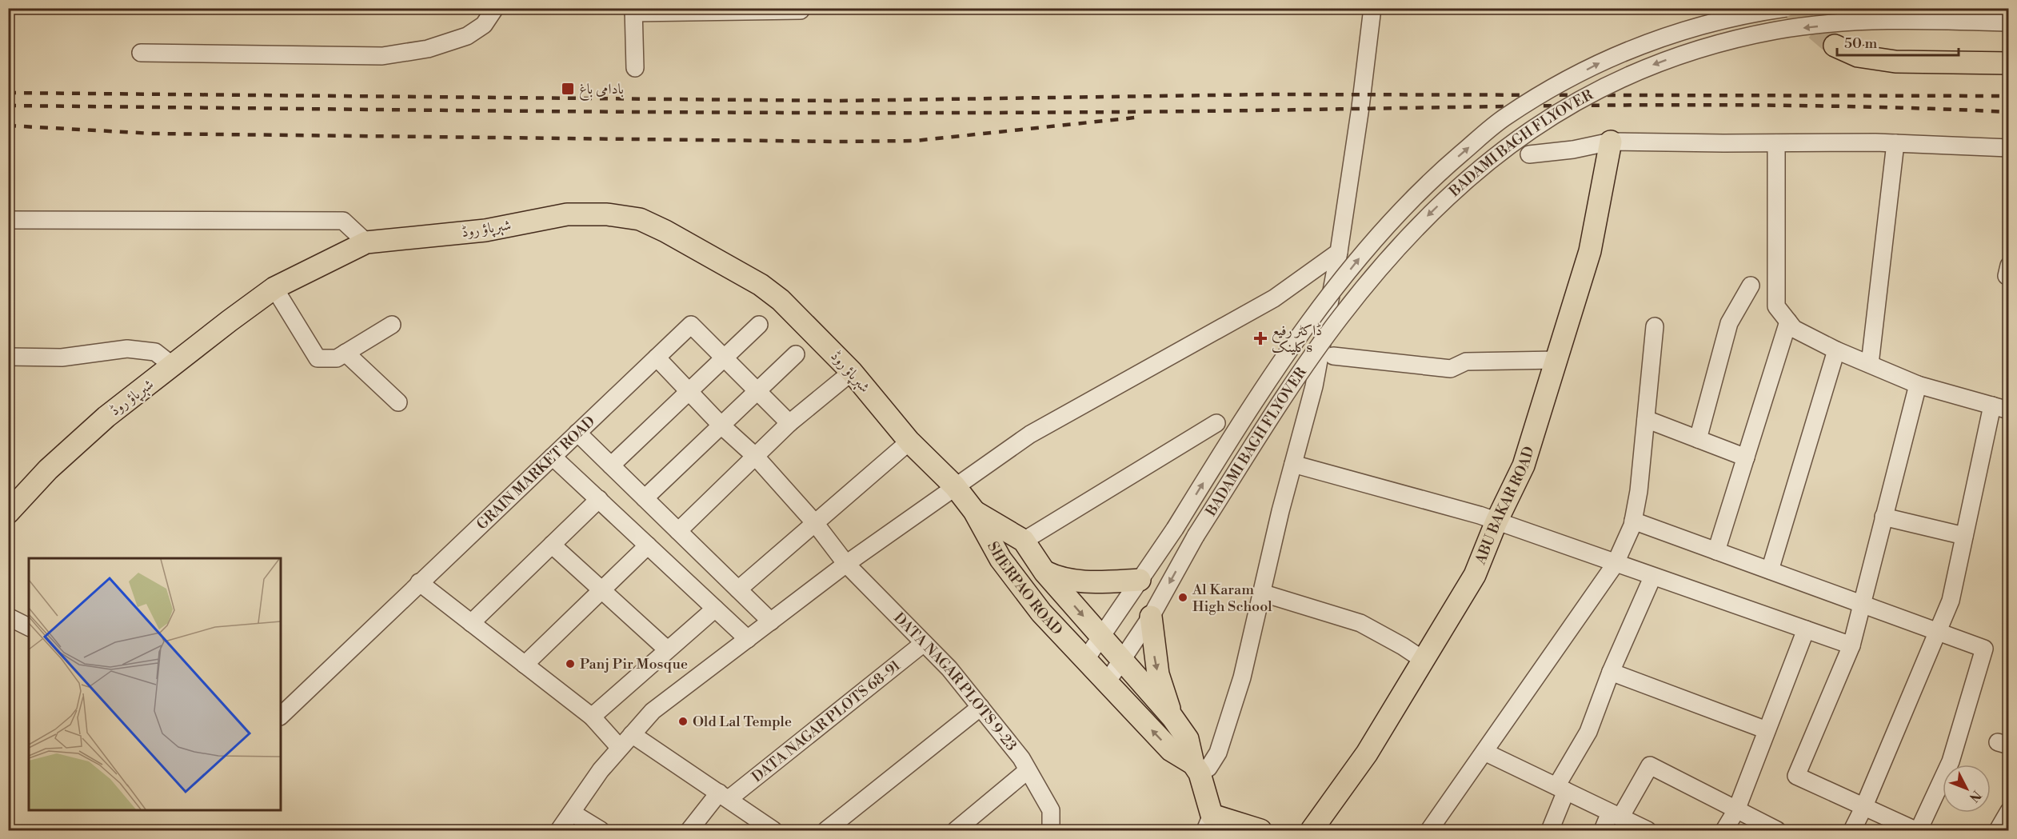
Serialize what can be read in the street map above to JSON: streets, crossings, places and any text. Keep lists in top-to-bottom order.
{
  "streets": {
    "main road": ["شېرپاؤ روڈ", "ABU BAKAR ROAD", "SHERPAO ROAD"],
    "street": [
      "BADAMI BAGH FLYOVER",
      "GRAIN MARKET ROAD",
      "DATA NAGAR PLOTS 9-23",
      "DATA NAGAR PLOTS 68-91"
    ]
  },
  "crossings": [
    ["BADAMI BAGH FLYOVER", "SHERPAO ROAD"],
    ["شېرپاؤ روڈ", "SHERPAO ROAD"],
    ["GRAIN MARKET ROAD", "DATA NAGAR PLOTS 9-23"],
    ["DATA NAGAR PLOTS 9-23", "DATA NAGAR PLOTS 68-91"]
  ],
  "places": {
    "transit": ["بادامی باغ"],
    "health": ["ڈاکٹر رفیع کلینکs"],
    "other": ["Al Karam High School", "Panj Pir Mosque", "Old Lal Temple"]
  },
  "scale_bar": "50 m",
  "north": "bottom right"
}
